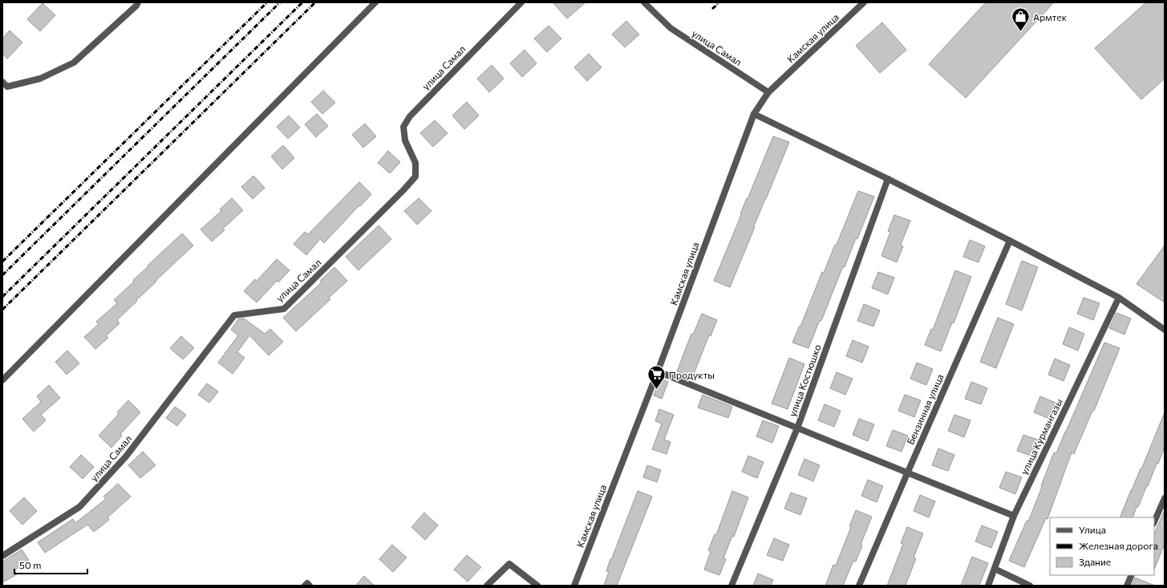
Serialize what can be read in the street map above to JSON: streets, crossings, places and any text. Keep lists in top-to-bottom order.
{
  "streets": {
    "street": [
      "Камская улица",
      "улица Самал",
      "улица Костюшко",
      "Бензинная улица",
      "улица Курмангазы"
    ]
  },
  "crossings": [
    ["Камская улица", "улица Самал"]
  ],
  "places": {
    "shop": ["Армтек"],
    "supermarket": ["Продукты"]
  },
  "legend": ["Улица", "Железная дорога", "Здание"],
  "scale_bar": "50 m"
}
